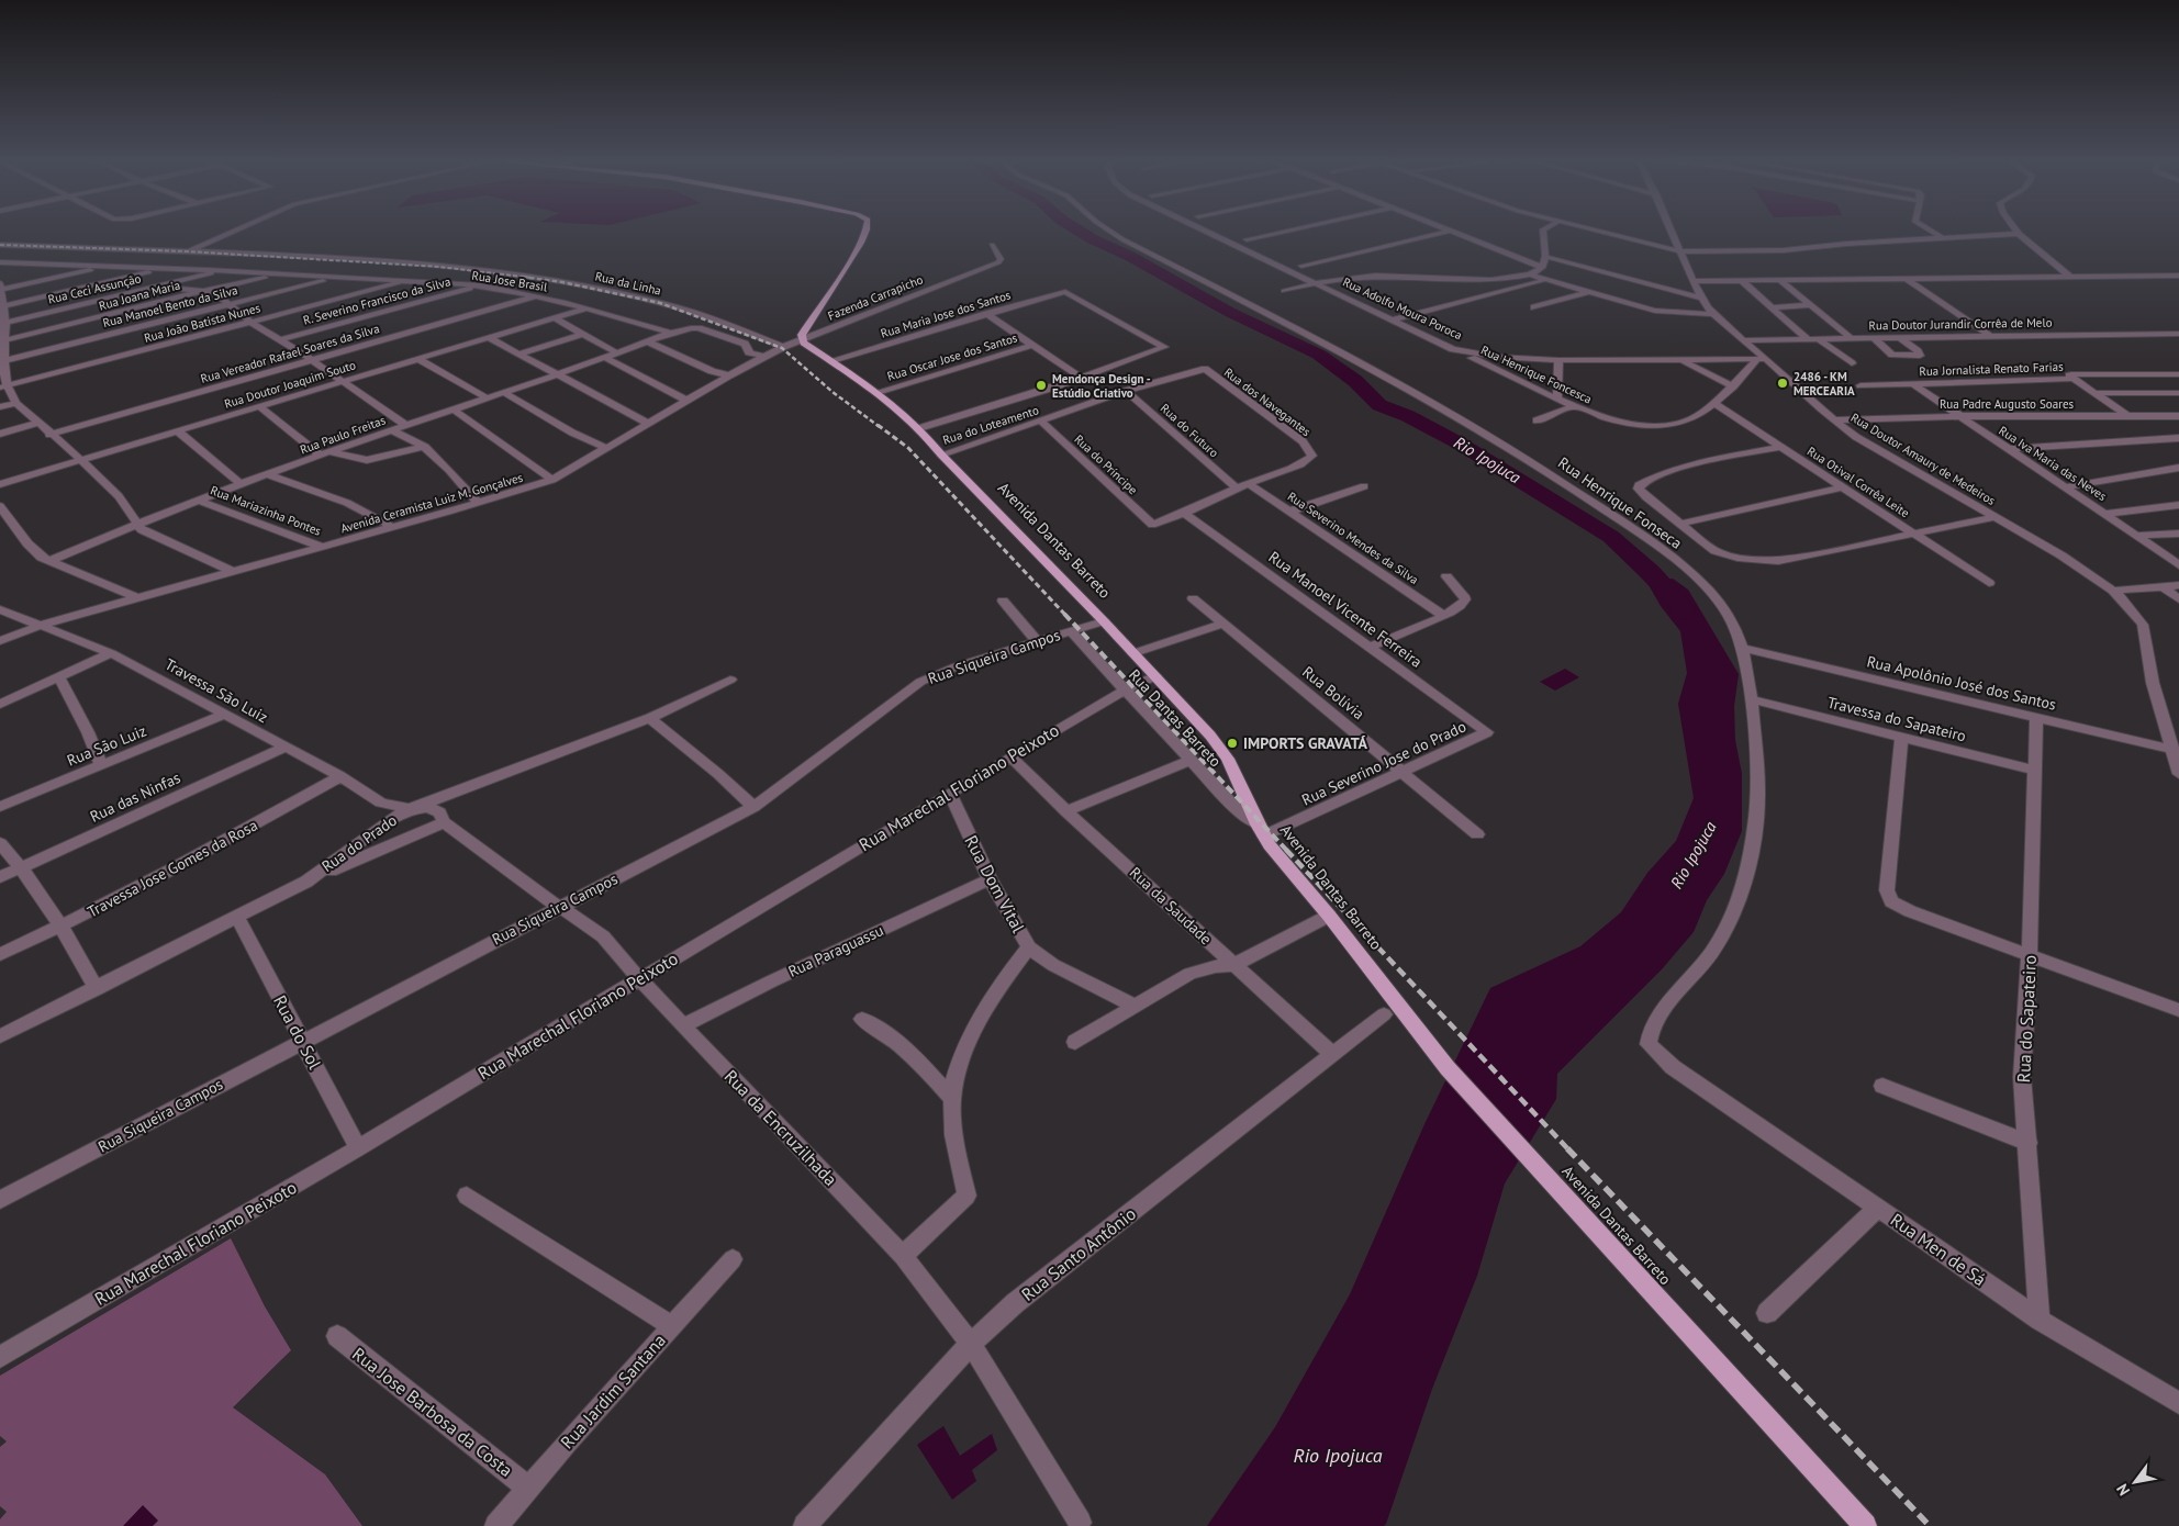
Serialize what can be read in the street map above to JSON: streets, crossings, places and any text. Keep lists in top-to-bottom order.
{
  "streets": {
    "main road": ["Avenida Dantas Barreto"],
    "street": [
      "Rua Jose Brasil",
      "Rua da Linha",
      "Rua Ceci Assunção",
      "Rua Joana Maria",
      "Fazenda Carrapicho",
      "R. Severino Francisco da Silva",
      "Rua Manoel Bento da Silva",
      "Rua Adolfo Moura Poroca",
      "Rua Maria Jose dos Santos",
      "Rua João Batista Nunes",
      "Rua Doutor Jurandir Corrêa de Melo",
      "Rua Vereador Rafael Soares da Silva",
      "Rua Oscar Jose dos Santos",
      "Rua Jornalista Renato Farias",
      "Rua Henrique Foncesca",
      "Rua Doutor Joaquim Souto",
      "Rua dos Navegantes",
      "Rua Padre Augusto Soares",
      "Rua do Loteamento",
      "Rua do Futuro",
      "Rua Paulo Freitas",
      "Rua Doutor Amaury de Medeiros",
      "Rua Iva Maria das Neves",
      "Rua do Príncipe",
      "Rua Otival Corrêa Leite",
      "Avenida Ceramista Luiz M. Gonçalves",
      "Rua Henrique Fonseca",
      "Rua Mariazinha Pontes",
      "Rua Severino Mendes da Silva",
      "Rua Manoel Vicente Ferreira",
      "Rua Siqueira Campos",
      "Rua Apolônio José dos Santos",
      "Travessa São Luiz",
      "Rua Bolívia",
      "Rua Dantas Barreto",
      "Travessa do Sapateiro",
      "Rua São Luiz",
      "Rua Severino Jose do Prado",
      "Rua Marechal Floriano Peixoto",
      "Rua das Ninfas",
      "Rua do Prado",
      "Travessa Jose Gomes da Rosa",
      "Rua Dom Vital",
      "Rua da Saudade",
      "Rua Paraguassu",
      "Rua do Sapateiro",
      "Rua do Sol",
      "Rua da Encruzilhada",
      "Rua Men de Sá",
      "Rua Santo Antônio",
      "Rua Jardim Santana",
      "Rua Jose Barbosa da Costa"
    ]
  },
  "crossings": [
    ["Rua Jose Brasil", "Rua Ceci Assunção"],
    ["Rua Jose Brasil", "Rua Joana Maria"],
    ["Rua Jose Brasil", "R. Severino Francisco da Silva"],
    ["Rua Jose Brasil", "Rua Manoel Bento da Silva"],
    ["Rua Jose Brasil", "Rua João Batista Nunes"],
    ["Rua Jose Brasil", "Rua Vereador Rafael Soares da Silva"],
    ["Rua Jose Brasil", "Rua Doutor Joaquim Souto"],
    ["Rua Jose Brasil", "Rua Paulo Freitas"],
    ["Rua da Linha", "Avenida Ceramista Luiz M. Gonçalves"],
    ["Fazenda Carrapicho", "Avenida Ceramista Luiz M. Gonçalves"],
    ["Fazenda Carrapicho", "Avenida Dantas Barreto"],
    ["Rua Adolfo Moura Poroca", "Rua Henrique Foncesca"],
    ["Rua Adolfo Moura Poroca", "Rua Doutor Amaury de Medeiros"],
    ["Rua Maria Jose dos Santos", "Avenida Dantas Barreto"],
    ["Rua Doutor Jurandir Corrêa de Melo", "Rua Doutor Amaury de Medeiros"],
    ["Rua Oscar Jose dos Santos", "Avenida Dantas Barreto"],
    ["Rua Jornalista Renato Farias", "Rua Iva Maria das Neves"],
    ["Rua Henrique Foncesca", "Rua Doutor Amaury de Medeiros"],
    ["Rua Henrique Foncesca", "Rua Otival Corrêa Leite"],
    ["Rua dos Navegantes", "Rua do Loteamento"],
    ["Rua dos Navegantes", "Rua Severino Mendes da Silva"],
    ["Rua Padre Augusto Soares", "Rua Doutor Amaury de Medeiros"],
    ["Rua Padre Augusto Soares", "Rua Iva Maria das Neves"],
    ["Rua do Loteamento", "Rua do Futuro"],
    ["Rua do Loteamento", "Rua do Príncipe"],
    ["Rua do Loteamento", "Avenida Dantas Barreto"],
    ["Rua Paulo Freitas", "Avenida Ceramista Luiz M. Gonçalves"],
    ["Rua Paulo Freitas", "Rua Mariazinha Pontes"],
    ["Rua Doutor Amaury de Medeiros", "Rua Apolônio José dos Santos"],
    ["Rua do Príncipe", "Rua Manoel Vicente Ferreira"],
    ["Avenida Ceramista Luiz M. Gonçalves", "Rua Mariazinha Pontes"],
    ["Avenida Ceramista Luiz M. Gonçalves", "Avenida Dantas Barreto"],
    ["Avenida Ceramista Luiz M. Gonçalves", "Travessa São Luiz"],
    ["Rua Henrique Fonseca", "Rua Apolônio José dos Santos"],
    ["Rua Henrique Fonseca", "Travessa do Sapateiro"],
    ["Rua Henrique Fonseca", "Rua Men de Sá"],
    ["Avenida Dantas Barreto", "Rua Siqueira Campos"],
    ["Avenida Dantas Barreto", "Rua Dantas Barreto"],
    ["Avenida Dantas Barreto", "Rua Severino Jose do Prado"],
    ["Avenida Dantas Barreto", "Rua Marechal Floriano Peixoto"],
    ["Rua Manoel Vicente Ferreira", "Rua Severino Jose do Prado"],
    ["Rua Siqueira Campos", "Rua Dantas Barreto"],
    ["Rua Siqueira Campos", "Rua do Sol"],
    ["Rua Siqueira Campos", "Rua da Encruzilhada"],
    ["Rua Apolônio José dos Santos", "Rua do Sapateiro"],
    ["Travessa São Luiz", "Rua São Luiz"],
    ["Travessa São Luiz", "Rua das Ninfas"],
    ["Travessa São Luiz", "Rua do Prado"],
    ["Travessa São Luiz", "Travessa Jose Gomes da Rosa"],
    ["Travessa São Luiz", "Rua da Encruzilhada"],
    ["Rua Bolívia", "Rua Severino Jose do Prado"],
    ["Rua Dantas Barreto", "Rua Severino Jose do Prado"],
    ["Rua Dantas Barreto", "Rua Marechal Floriano Peixoto"],
    ["Travessa do Sapateiro", "Rua do Sapateiro"],
    ["Rua Marechal Floriano Peixoto", "Rua Dom Vital"],
    ["Rua Marechal Floriano Peixoto", "Rua da Saudade"],
    ["Rua Marechal Floriano Peixoto", "Rua do Sol"],
    ["Rua Marechal Floriano Peixoto", "Rua da Encruzilhada"],
    ["Rua do Prado", "Rua do Sol"],
    ["Rua do Prado", "Rua da Encruzilhada"],
    ["Rua Dom Vital", "Rua Paraguassu"],
    ["Rua Dom Vital", "Rua da Encruzilhada"],
    ["Rua da Saudade", "Rua Santo Antônio"],
    ["Rua Paraguassu", "Rua da Encruzilhada"],
    ["Rua do Sapateiro", "Rua Men de Sá"],
    ["Rua da Encruzilhada", "Rua Santo Antônio"],
    ["Rua Jardim Santana", "Rua Jose Barbosa da Costa"]
  ],
  "water": ["Rio Ipojuca"],
  "places": ["2486 - KM MERCEARIA", "Mendonça Design - Estúdio Criativo", "IMPORTS GRAVATÁ"],
  "north": "bottom left"
}
